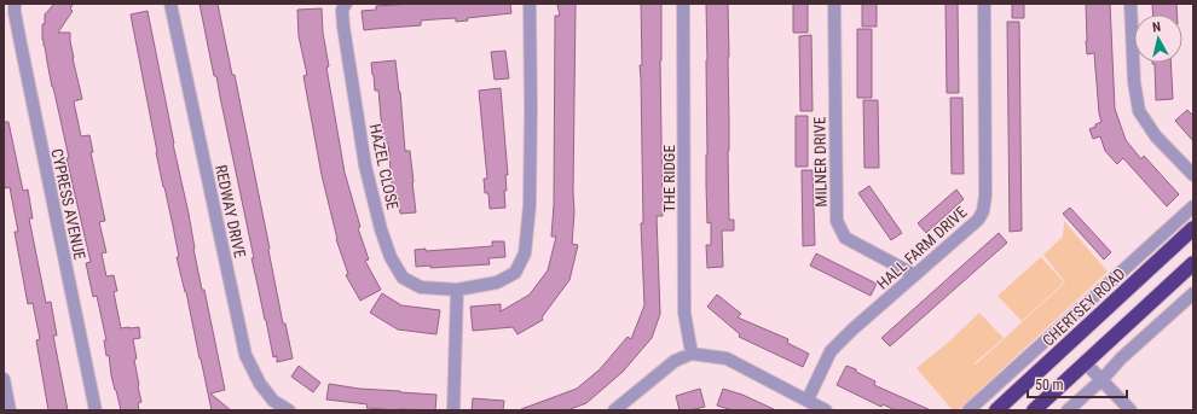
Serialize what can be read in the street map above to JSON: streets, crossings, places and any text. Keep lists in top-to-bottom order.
{
  "streets": {
    "highway": ["CHERTSEY ROAD"],
    "street": [
      "MILNER DRIVE",
      "HAZEL CLOSE",
      "THE RIDGE",
      "CYPRESS AVENUE",
      "REDWAY DRIVE",
      "HALL FARM DRIVE"
    ]
  },
  "crossings": [
    ["MILNER DRIVE", "HALL FARM DRIVE"]
  ],
  "scale_bar": "50 m",
  "north": "top"
}
